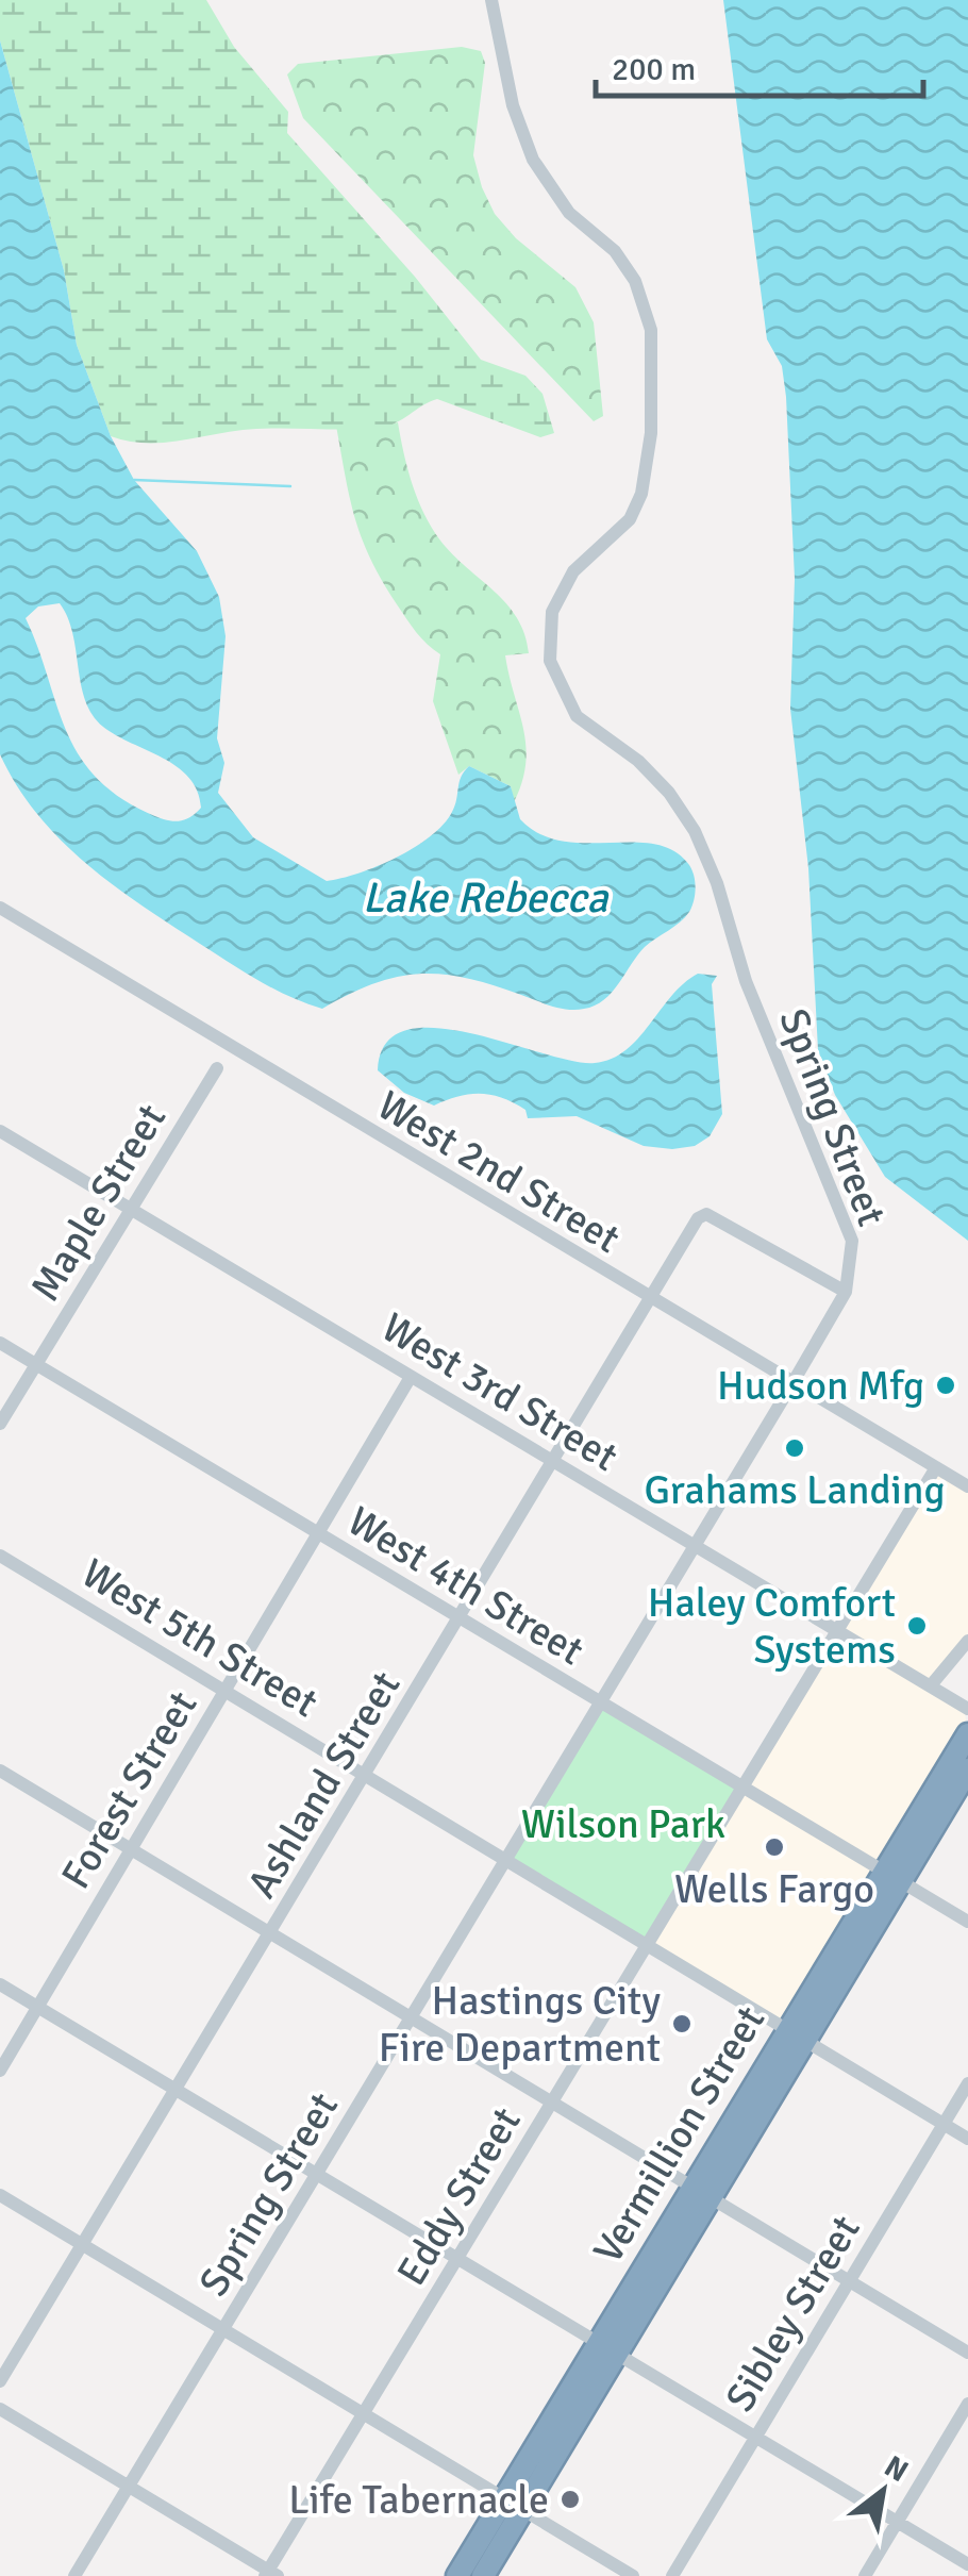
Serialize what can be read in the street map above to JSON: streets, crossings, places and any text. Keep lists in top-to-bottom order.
{
  "streets": {
    "highway": ["Vermillion Street"],
    "street": [
      "Spring Street",
      "West 2nd Street",
      "Maple Street",
      "West 3rd Street",
      "West 4th Street",
      "West 5th Street",
      "Ashland Street",
      "Forest Street",
      "Eddy Street",
      "Sibley Street"
    ]
  },
  "crossings": [
    ["Spring Street", "West 2nd Street"],
    ["Spring Street", "West 3rd Street"],
    ["Spring Street", "West 4th Street"],
    ["Spring Street", "West 5th Street"],
    ["Spring Street", "Ashland Street"],
    ["West 2nd Street", "Ashland Street"],
    ["West 2nd Street", "Eddy Street"],
    ["Maple Street", "West 3rd Street"],
    ["Maple Street", "West 4th Street"],
    ["West 3rd Street", "Ashland Street"],
    ["West 3rd Street", "Forest Street"],
    ["West 3rd Street", "Eddy Street"],
    ["West 4th Street", "Ashland Street"],
    ["West 4th Street", "Forest Street"],
    ["West 4th Street", "Vermillion Street"],
    ["West 4th Street", "Eddy Street"],
    ["West 5th Street", "Ashland Street"],
    ["West 5th Street", "Forest Street"],
    ["West 5th Street", "Vermillion Street"],
    ["West 5th Street", "Eddy Street"],
    ["West 5th Street", "Sibley Street"]
  ],
  "water": ["Lake Rebecca"],
  "parks": ["Wilson Park"],
  "places": [
    "Hudson Mfg",
    "Grahams Landing",
    "Haley Comfort Systems",
    "Wells Fargo",
    "Hastings City Fire Department",
    "Life Tabernacle"
  ],
  "scale_bar": "200 m",
  "north": "top right"
}
